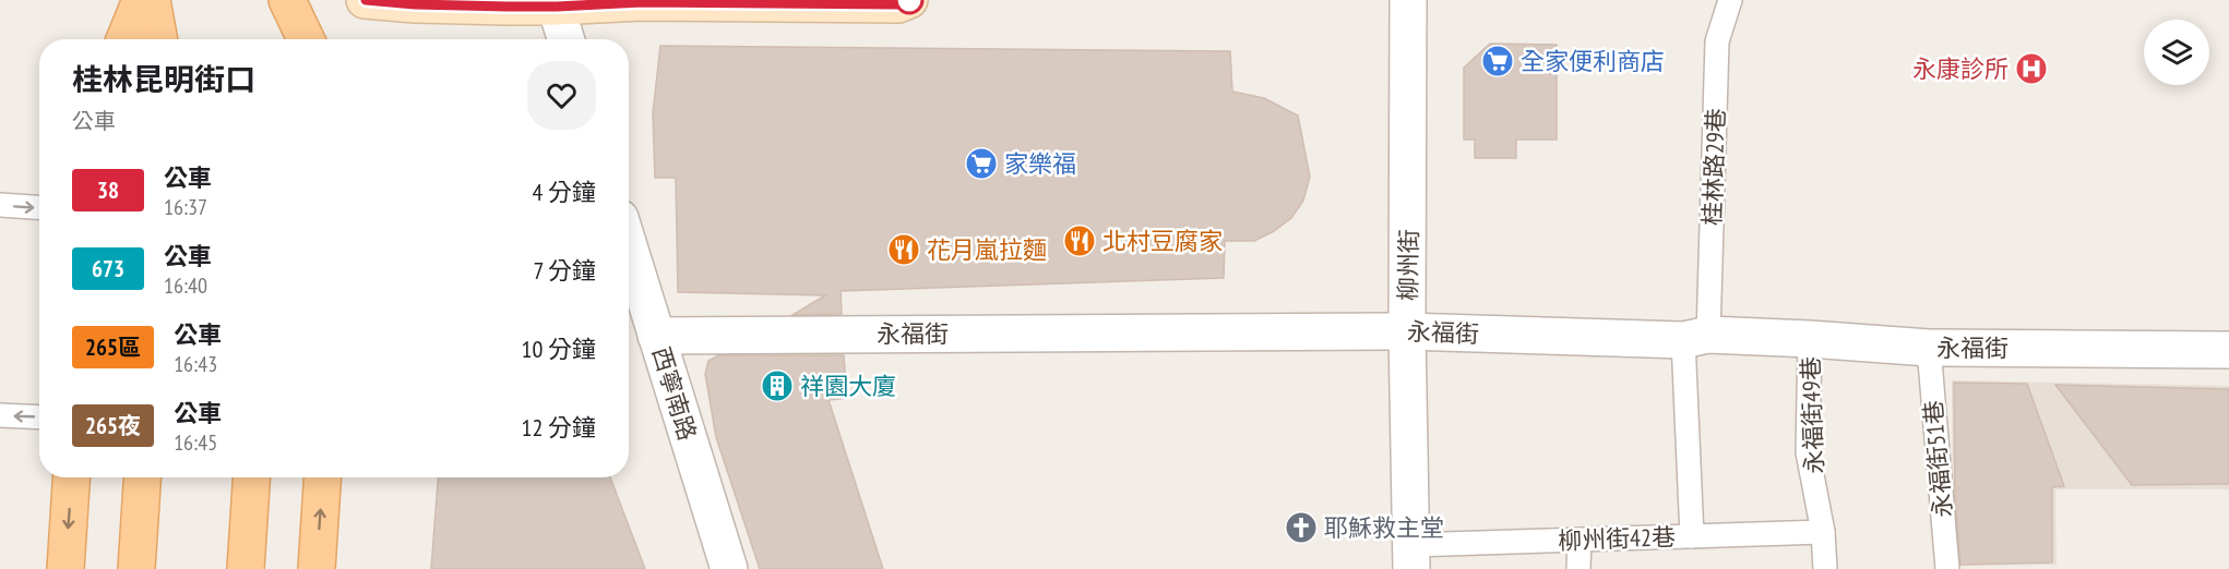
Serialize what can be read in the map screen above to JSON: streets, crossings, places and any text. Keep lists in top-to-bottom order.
{
  "streets": {
    "street": ["柳州街", "永福街", "西寧南路"],
    "lane": [
      "桂林路29巷",
      "永福街49巷",
      "永福街51巷",
      "柳州街42巷"
    ]
  },
  "crossings": [
    ["桂林路29巷", "永福街"],
    ["桂林路29巷", "柳州街42巷"],
    ["柳州街", "永福街"],
    ["柳州街", "柳州街42巷"],
    ["永福街", "西寧南路"],
    ["永福街", "永福街49巷"],
    ["永福街", "永福街51巷"],
    ["永福街49巷", "柳州街42巷"]
  ],
  "places": {
    "supermarket": ["全家便利商店", "家樂福"],
    "hospital": ["永康診所"],
    "restaurant": ["北村豆腐家", "花月嵐拉麵"],
    "building": ["祥園大廈"],
    "church": ["耶穌救主堂"]
  },
  "lines": ["bus line 38"],
  "page": {
    "heading": ["桂林昆明街口", "公車"],
    "list": [
      {
        "mark": "38",
        "name": "公車",
        "note": "16:37",
        "value": "4 分鐘"
      },
      {
        "mark": "673",
        "name": "公車",
        "note": "16:40",
        "value": "7 分鐘"
      },
      {
        "mark": "265區",
        "name": "公車",
        "note": "16:43",
        "value": "10 分鐘"
      },
      {
        "mark": "265夜",
        "name": "公車",
        "note": "16:45",
        "value": "12 分鐘"
      }
    ]
  }
}
